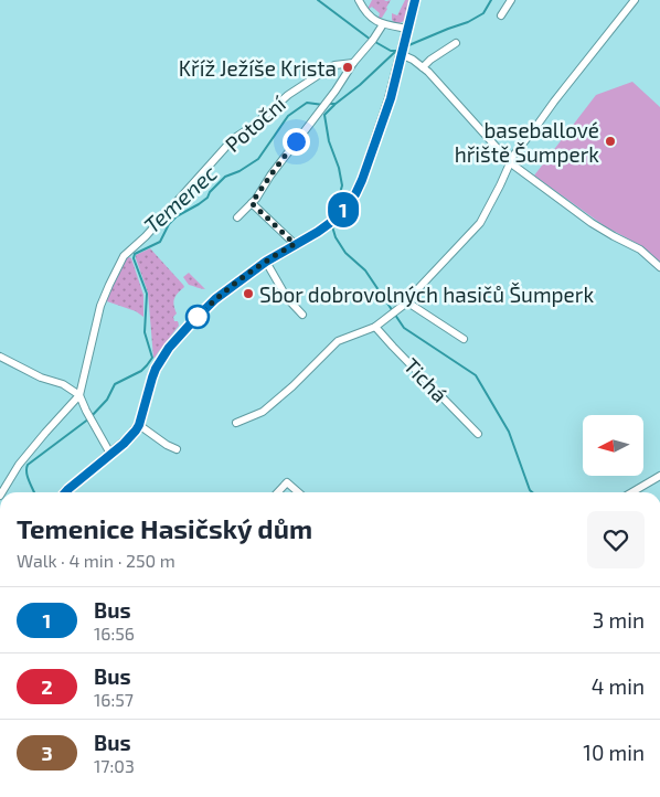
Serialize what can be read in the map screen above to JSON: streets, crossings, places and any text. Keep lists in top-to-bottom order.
{
  "streets": {
    "street": ["Potoční", "Tichá"]
  },
  "water": ["Temenec"],
  "places": ["Kříž Ježíše Krista", "baseballové hřiště Šumperk", "Sbor dobrovolných hasičů Šumperk"],
  "lines": ["bus line 1"],
  "north": "left",
  "page": {
    "on_map": "1",
    "heading": ["Temenice Hasičský dům", "Walk · 4 min · 250 m"],
    "list": [
      {
        "mark": "1",
        "name": "Bus",
        "note": "16:56",
        "value": "3 min"
      },
      {
        "mark": "2",
        "name": "Bus",
        "note": "16:57",
        "value": "4 min"
      },
      {
        "mark": "3",
        "name": "Bus",
        "note": "17:03",
        "value": "10 min"
      }
    ]
  }
}
